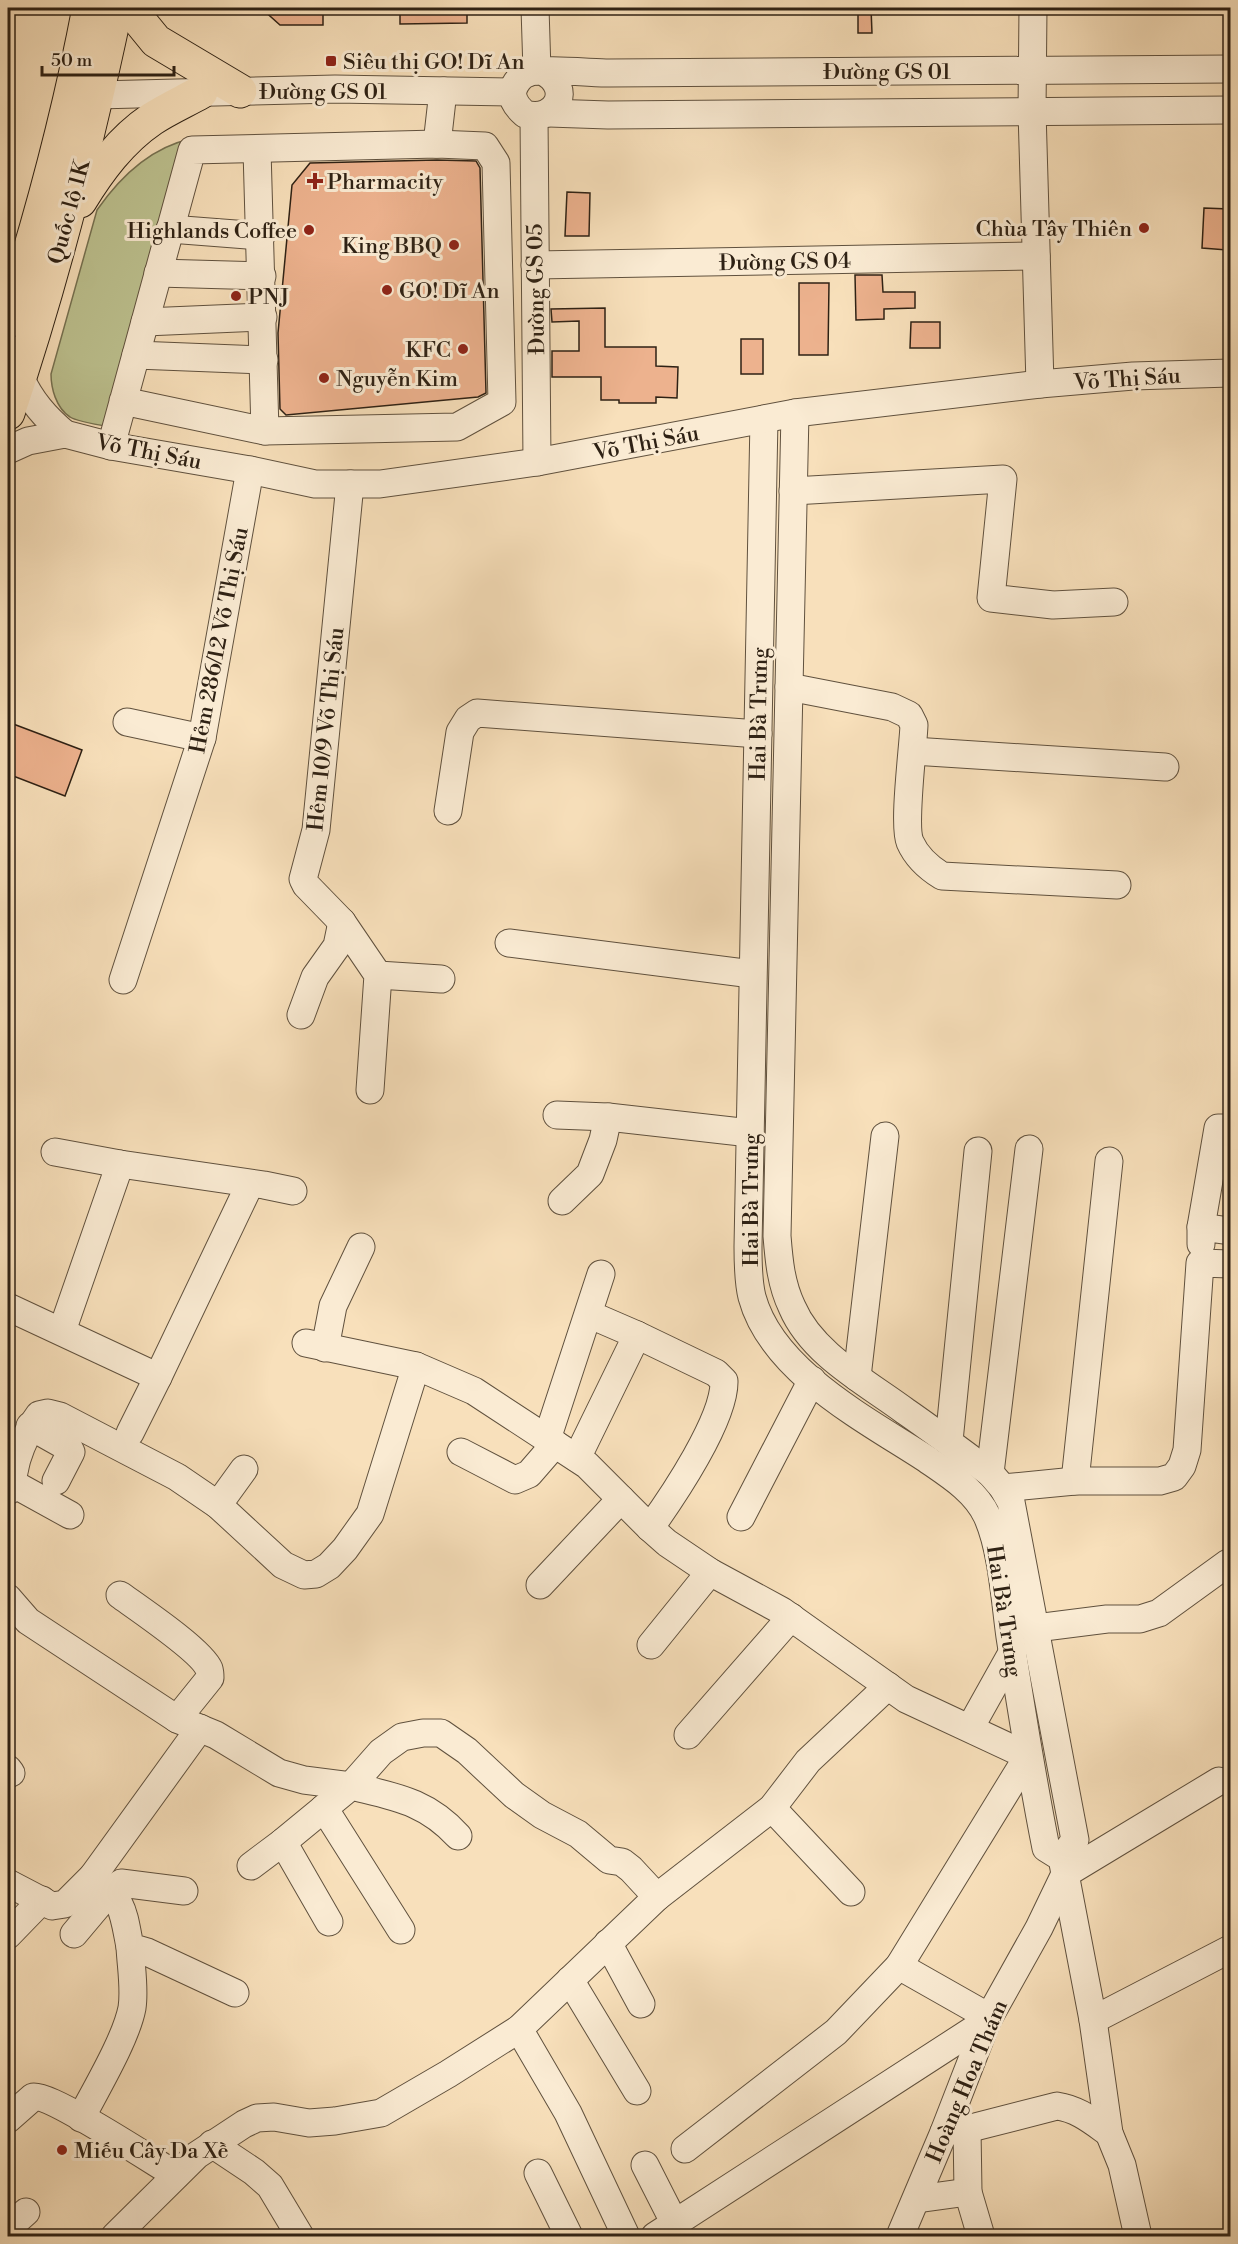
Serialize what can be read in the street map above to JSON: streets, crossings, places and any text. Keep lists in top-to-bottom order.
{
  "streets": {
    "main road": ["Quốc lộ 1K"],
    "street": [
      "Đường GS 01",
      "Đường GS 04",
      "Đường GS 05",
      "Võ Thị Sáu",
      "Hẻm 286/12 Võ Thị Sáu",
      "Hai Bà Trưng",
      "Hẻm 10/9 Võ Thị Sáu",
      "Hoàng Hoa Thám"
    ]
  },
  "crossings": [
    ["Đường GS 01", "Quốc lộ 1K"],
    ["Đường GS 01", "Đường GS 05"],
    ["Quốc lộ 1K", "Võ Thị Sáu"],
    ["Đường GS 04", "Đường GS 05"],
    ["Đường GS 05", "Võ Thị Sáu"],
    ["Võ Thị Sáu", "Hẻm 286/12 Võ Thị Sáu"],
    ["Võ Thị Sáu", "Hai Bà Trưng"],
    ["Võ Thị Sáu", "Hẻm 10/9 Võ Thị Sáu"],
    ["Hai Bà Trưng", "Hoàng Hoa Thám"]
  ],
  "places": {
    "transit": ["Siêu thị GO! Dĩ An"],
    "health": ["Pharmacity"],
    "other": [
      "Chùa Tây Thiên",
      "Highlands Coffee",
      "King BBQ",
      "GO! Dĩ An",
      "PNJ",
      "KFC",
      "Nguyễn Kim",
      "Miếu Cây Da Xề"
    ]
  },
  "scale_bar": "50 m"
}
